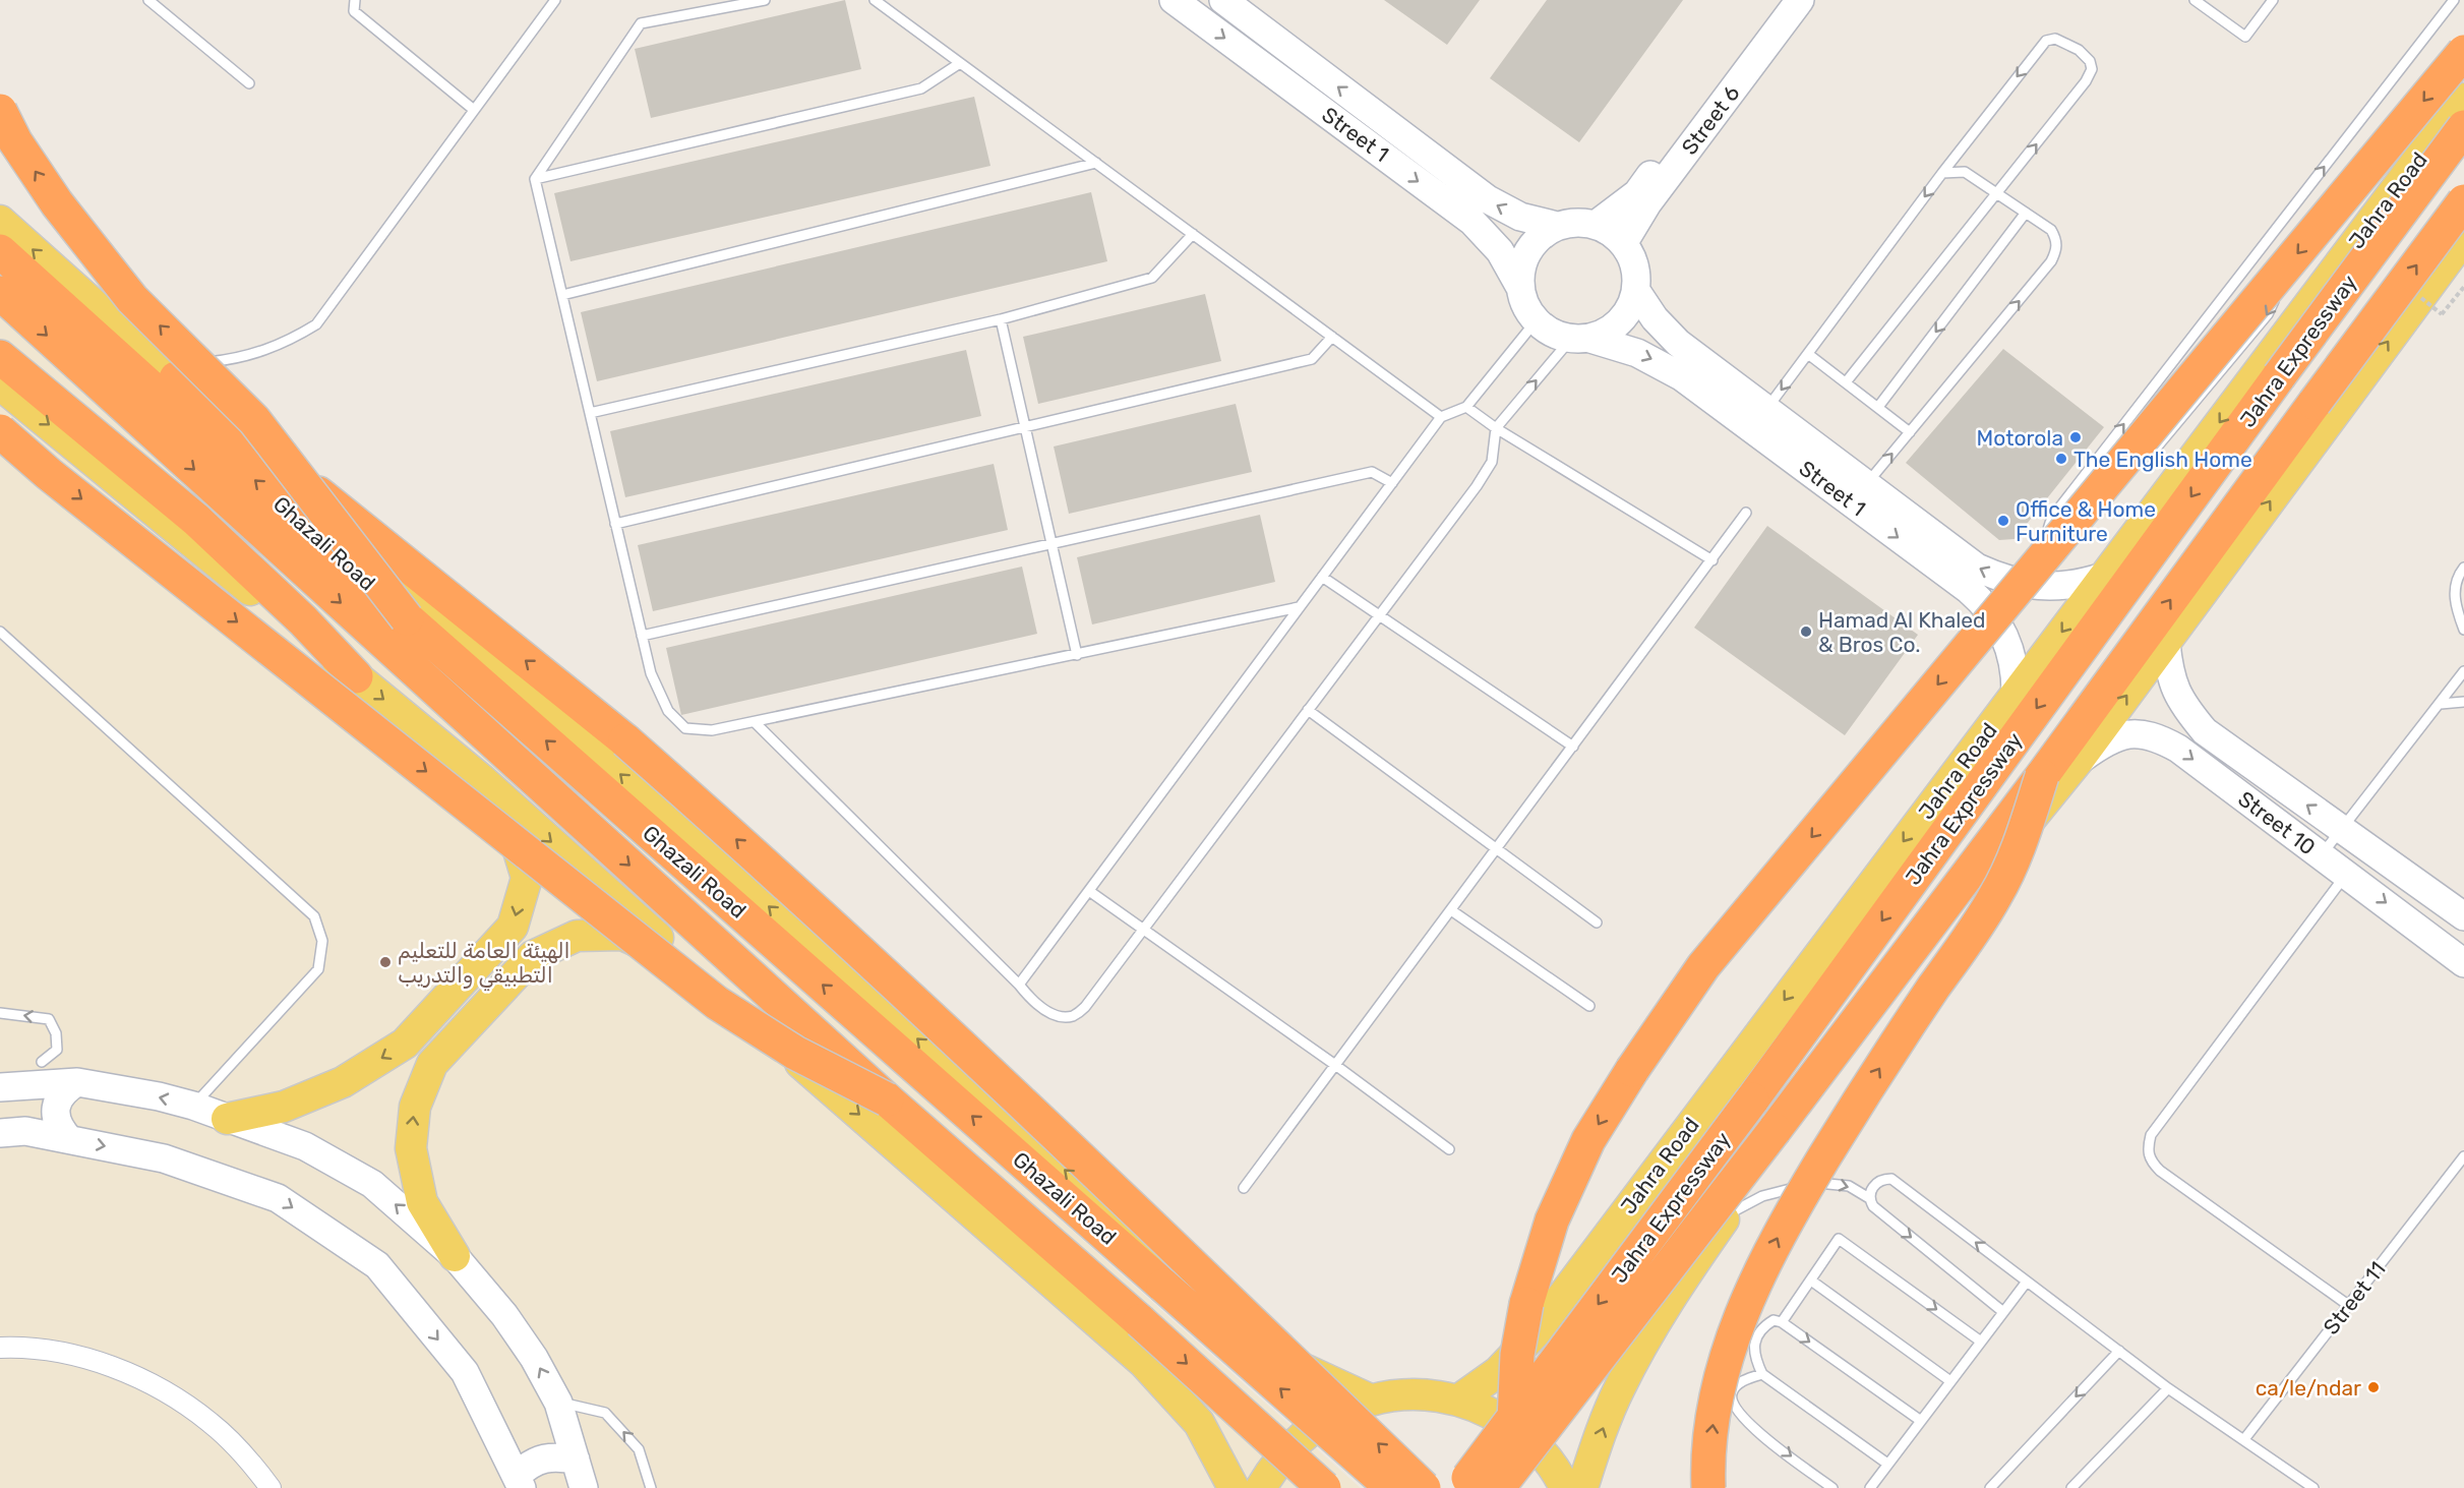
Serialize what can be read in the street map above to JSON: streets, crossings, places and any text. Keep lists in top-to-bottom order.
{
  "streets": {
    "highway": ["Jahra Expressway", "Ghazali Road"],
    "main road": ["Jahra Road"],
    "street": ["Street 6", "Street 1", "Street 10"],
    "lane": ["Street 11"]
  },
  "crossings": [
    ["Street 6", "Street 1"],
    ["Street 1", "Jahra Road"]
  ],
  "places": [
    "Motorola",
    "The English Home",
    "Office & Home Furniture",
    "Hamad Al Khaled & Bros Co.",
    "الهيئة العامة للتعليم التطبيقي والتدريب",
    "ca/le/ndar"
  ]
}
